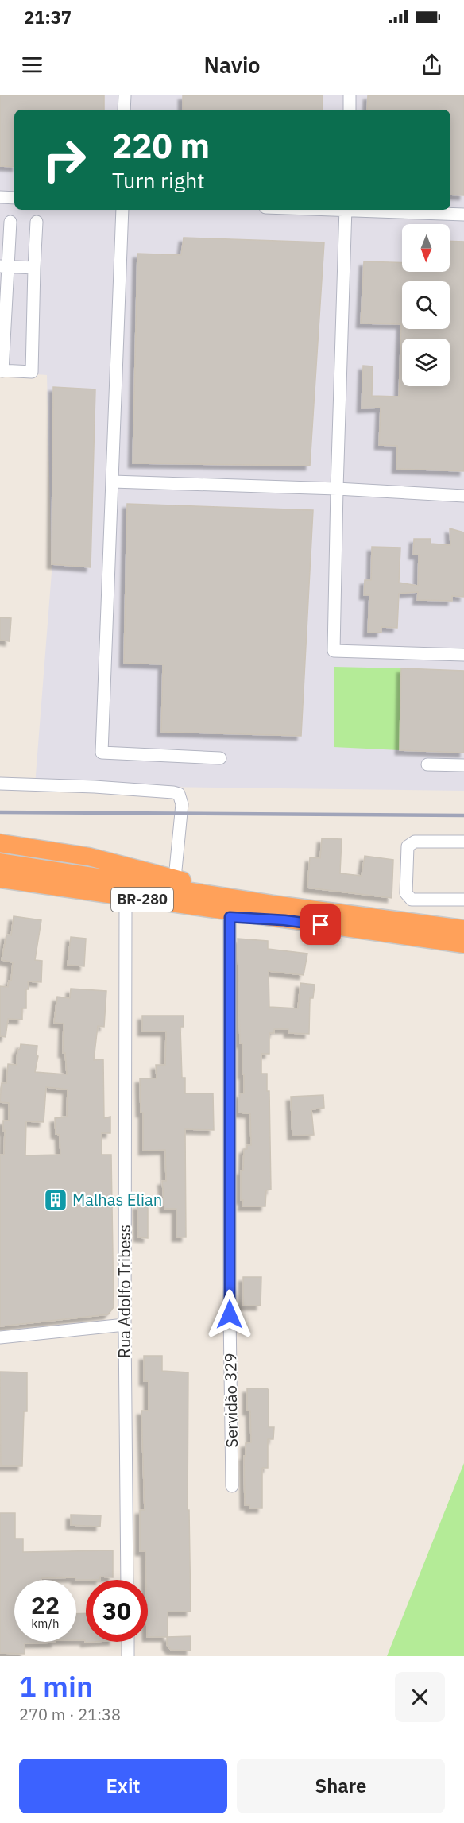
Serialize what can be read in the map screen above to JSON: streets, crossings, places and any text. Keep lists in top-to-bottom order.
{
  "streets": {
    "highway": ["BR-280"],
    "street": ["Rua Adolfo Tribess", "Servidão 329"]
  },
  "places": {
    "building": ["Malhas Elian"]
  },
  "north": "bottom",
  "page": {
    "status": "21:37",
    "header": "Navio",
    "turn": ["220 m", "Turn right"],
    "speed": "22 km/h",
    "limit": "30",
    "heading": ["1 min", "270 m · 21:38"],
    "buttons": ["Exit", "Share"]
  }
}
